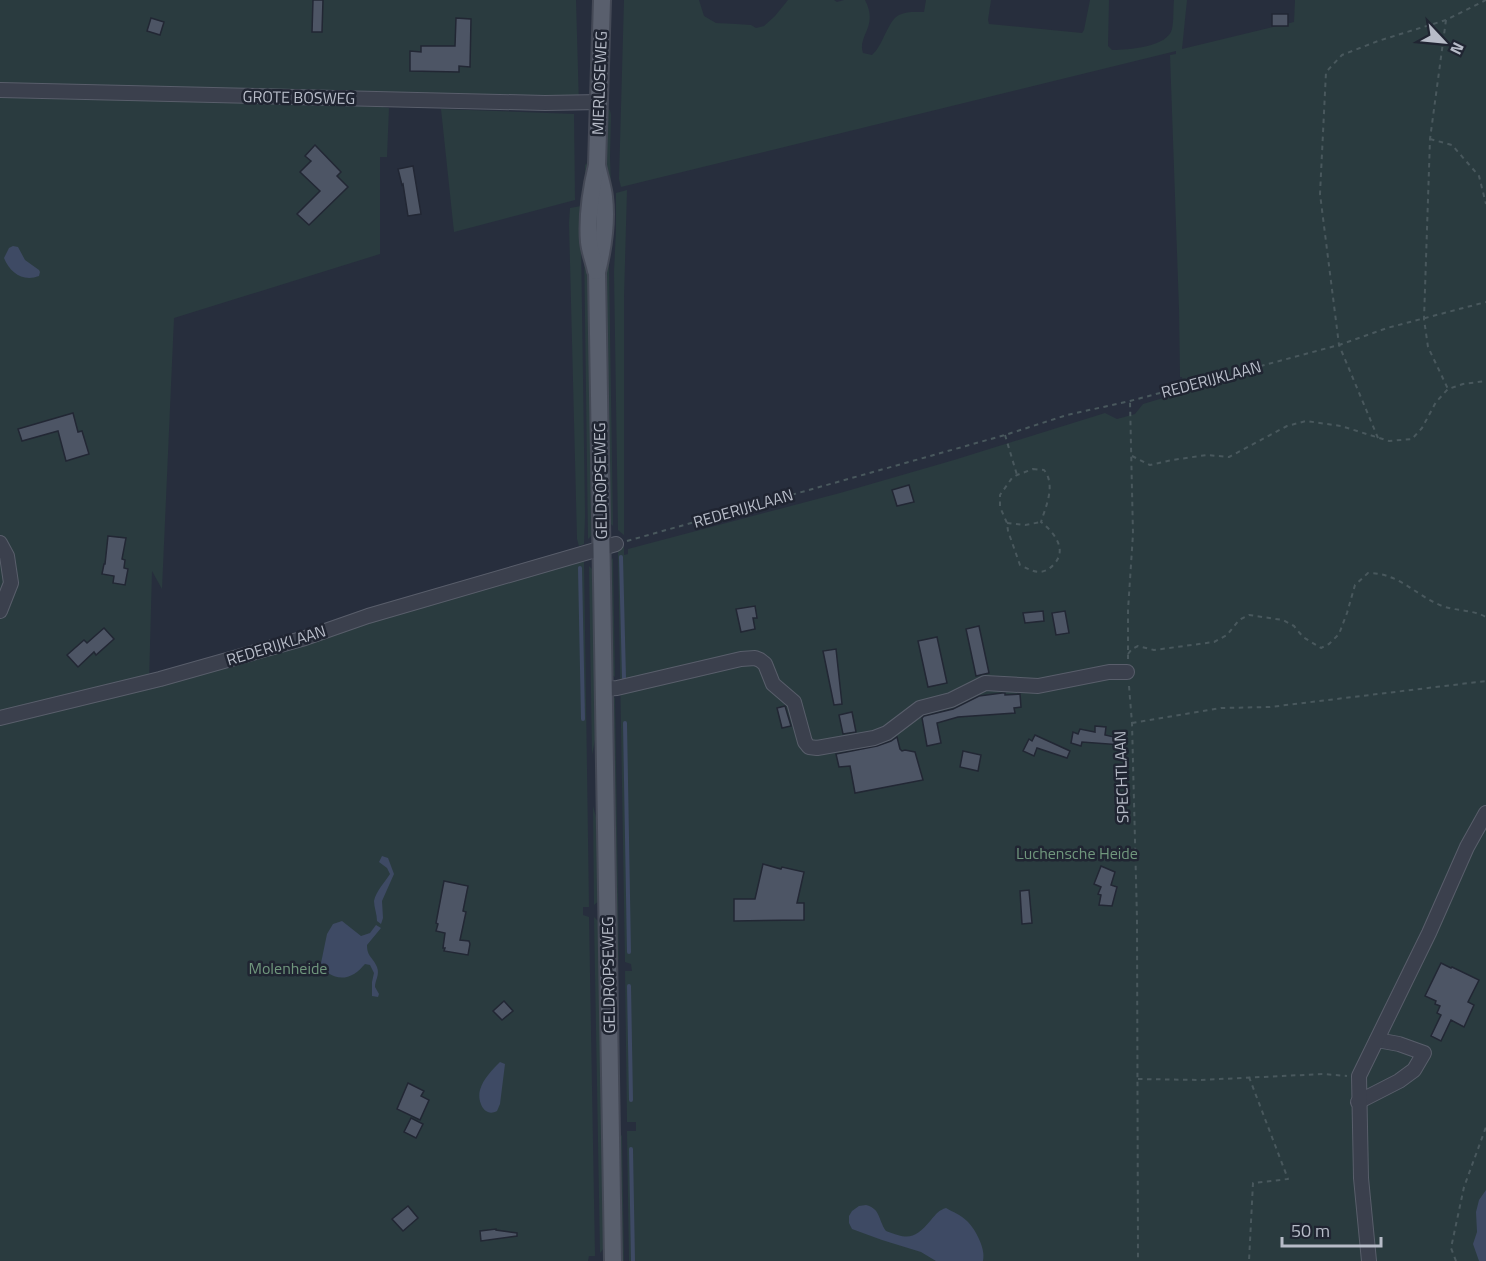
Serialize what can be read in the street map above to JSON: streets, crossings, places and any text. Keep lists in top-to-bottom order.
{
  "streets": {
    "main road": ["MIERLOSEWEG", "GELDROPSEWEG"],
    "street": ["GROTE BOSWEG", "REDERIJKLAAN"],
    "path": ["SPECHTLAAN"]
  },
  "crossings": [
    ["MIERLOSEWEG", "GROTE BOSWEG"],
    ["MIERLOSEWEG", "GELDROPSEWEG"],
    ["REDERIJKLAAN", "GELDROPSEWEG"],
    ["REDERIJKLAAN", "SPECHTLAAN"]
  ],
  "parks": ["Luchensche Heide", "Molenheide"],
  "scale_bar": "50 m",
  "north": "bottom right"
}
